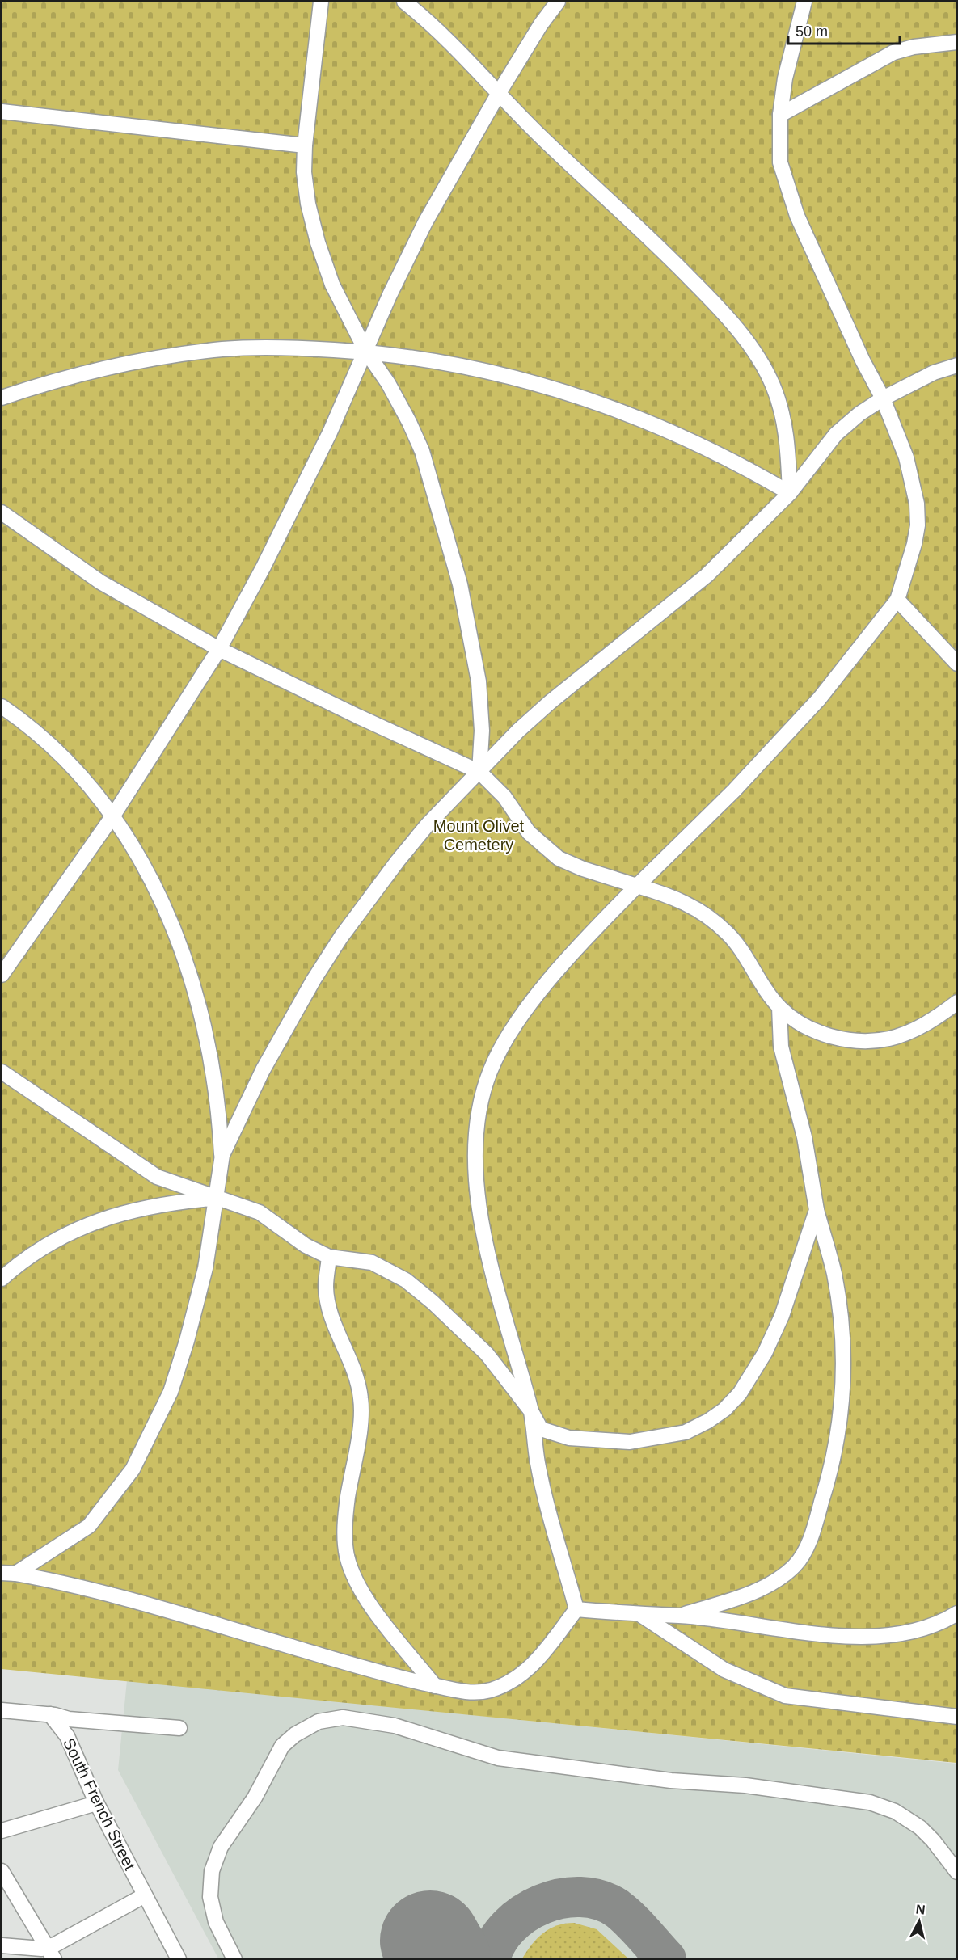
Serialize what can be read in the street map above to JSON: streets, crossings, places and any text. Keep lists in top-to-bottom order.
{
  "streets": {
    "street": ["South French Street"]
  },
  "parks": ["Mount Olivet Cemetery"],
  "scale_bar": "50 m",
  "north": "top"
}
